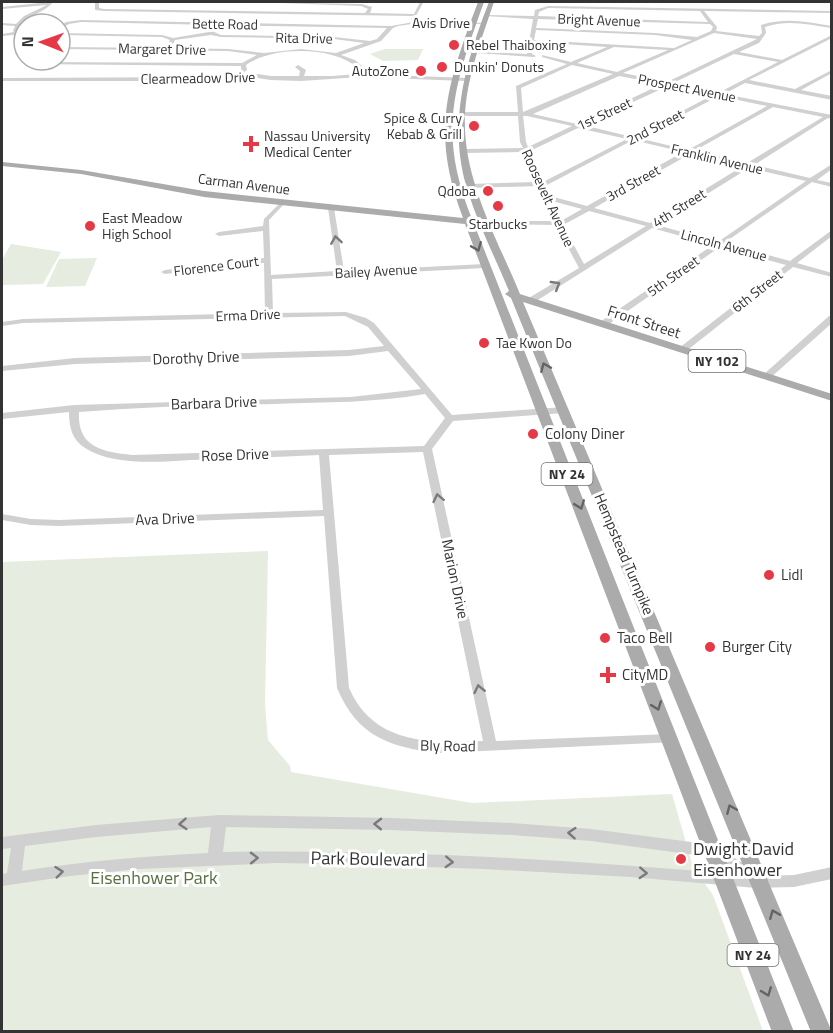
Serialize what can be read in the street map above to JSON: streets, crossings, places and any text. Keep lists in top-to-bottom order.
{
  "streets": {
    "main road": [
      "Carman Avenue",
      "Front Street",
      "NY 102",
      "NY 24",
      "Hempstead Turnpike"
    ],
    "street": [
      "Bright Avenue",
      "Avis Drive",
      "Bette Road",
      "Rita Drive",
      "Margaret Drive",
      "Clearmeadow Drive",
      "Prospect Avenue",
      "1st Street",
      "2nd Street",
      "Franklin Avenue",
      "3rd Street",
      "Roosevelt Avenue",
      "4th Street",
      "Lincoln Avenue",
      "Florence Court",
      "Bailey Avenue",
      "5th Street",
      "6th Street",
      "Erma Drive",
      "Dorothy Drive",
      "Barbara Drive",
      "Rose Drive",
      "Ava Drive",
      "Marion Drive",
      "Bly Road",
      "Park Boulevard"
    ]
  },
  "crossings": [
    ["Bright Avenue", "Hempstead Turnpike"],
    ["Avis Drive", "Bette Road"],
    ["Avis Drive", "Rita Drive"],
    ["Avis Drive", "Hempstead Turnpike"],
    ["Clearmeadow Drive", "Hempstead Turnpike"],
    ["Prospect Avenue", "1st Street"],
    ["Prospect Avenue", "2nd Street"],
    ["Prospect Avenue", "3rd Street"],
    ["Prospect Avenue", "Roosevelt Avenue"],
    ["Prospect Avenue", "4th Street"],
    ["Prospect Avenue", "Hempstead Turnpike"],
    ["1st Street", "Franklin Avenue"],
    ["1st Street", "Roosevelt Avenue"],
    ["1st Street", "Hempstead Turnpike"],
    ["2nd Street", "Franklin Avenue"],
    ["2nd Street", "Roosevelt Avenue"],
    ["2nd Street", "Hempstead Turnpike"],
    ["Franklin Avenue", "3rd Street"],
    ["Franklin Avenue", "Roosevelt Avenue"],
    ["Franklin Avenue", "4th Street"],
    ["Franklin Avenue", "5th Street"],
    ["Franklin Avenue", "Hempstead Turnpike"],
    ["3rd Street", "Carman Avenue"],
    ["3rd Street", "Roosevelt Avenue"],
    ["3rd Street", "Lincoln Avenue"],
    ["3rd Street", "Hempstead Turnpike"],
    ["Carman Avenue", "Hempstead Turnpike"],
    ["Roosevelt Avenue", "4th Street"],
    ["Roosevelt Avenue", "Lincoln Avenue"],
    ["4th Street", "Lincoln Avenue"],
    ["4th Street", "Front Street"],
    ["Lincoln Avenue", "5th Street"],
    ["Lincoln Avenue", "6th Street"],
    ["Bailey Avenue", "Hempstead Turnpike"],
    ["5th Street", "Front Street"],
    ["6th Street", "Front Street"],
    ["Erma Drive", "Dorothy Drive"],
    ["Erma Drive", "Barbara Drive"],
    ["Front Street", "Hempstead Turnpike"],
    ["Barbara Drive", "Rose Drive"],
    ["Rose Drive", "Marion Drive"],
    ["Rose Drive", "Bly Road"],
    ["Ava Drive", "Bly Road"],
    ["Hempstead Turnpike", "Bly Road"],
    ["Hempstead Turnpike", "Park Boulevard"],
    ["Marion Drive", "Bly Road"]
  ],
  "one_way": ["Marion Drive"],
  "parks": ["Eisenhower Park"],
  "places": {
    "other": [
      "Rebel Thaiboxing",
      "Dunkin' Donuts",
      "AutoZone",
      "Spice & Curry Kebab & Grill",
      "Qdoba",
      "Starbucks",
      "East Meadow High School",
      "Tae Kwon Do",
      "Colony Diner",
      "Lidl",
      "Taco Bell",
      "Burger City",
      "Dwight David Eisenhower"
    ],
    "health": ["Nassau University Medical Center", "CityMD"]
  },
  "north": "left"
}
